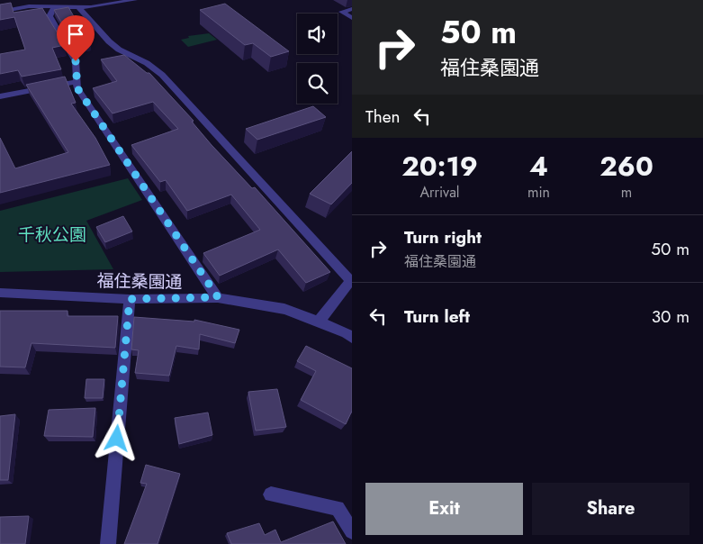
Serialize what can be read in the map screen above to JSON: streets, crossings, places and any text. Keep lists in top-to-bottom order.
{
  "streets": {
    "street": ["福住桑園通"]
  },
  "parks": ["千秋公園"],
  "page": {
    "turn": ["50 m", "福住桑園通"],
    "then": "Then",
    "eta": [
      "20:19",
      "Arrival",
      "4",
      "min",
      "260",
      "m"
    ],
    "list": [
      {
        "name": "Turn right",
        "note": "福住桑園通",
        "value": "50 m"
      },
      {
        "name": "Turn left",
        "value": "30 m"
      }
    ],
    "buttons": ["Exit", "Share"]
  }
}
